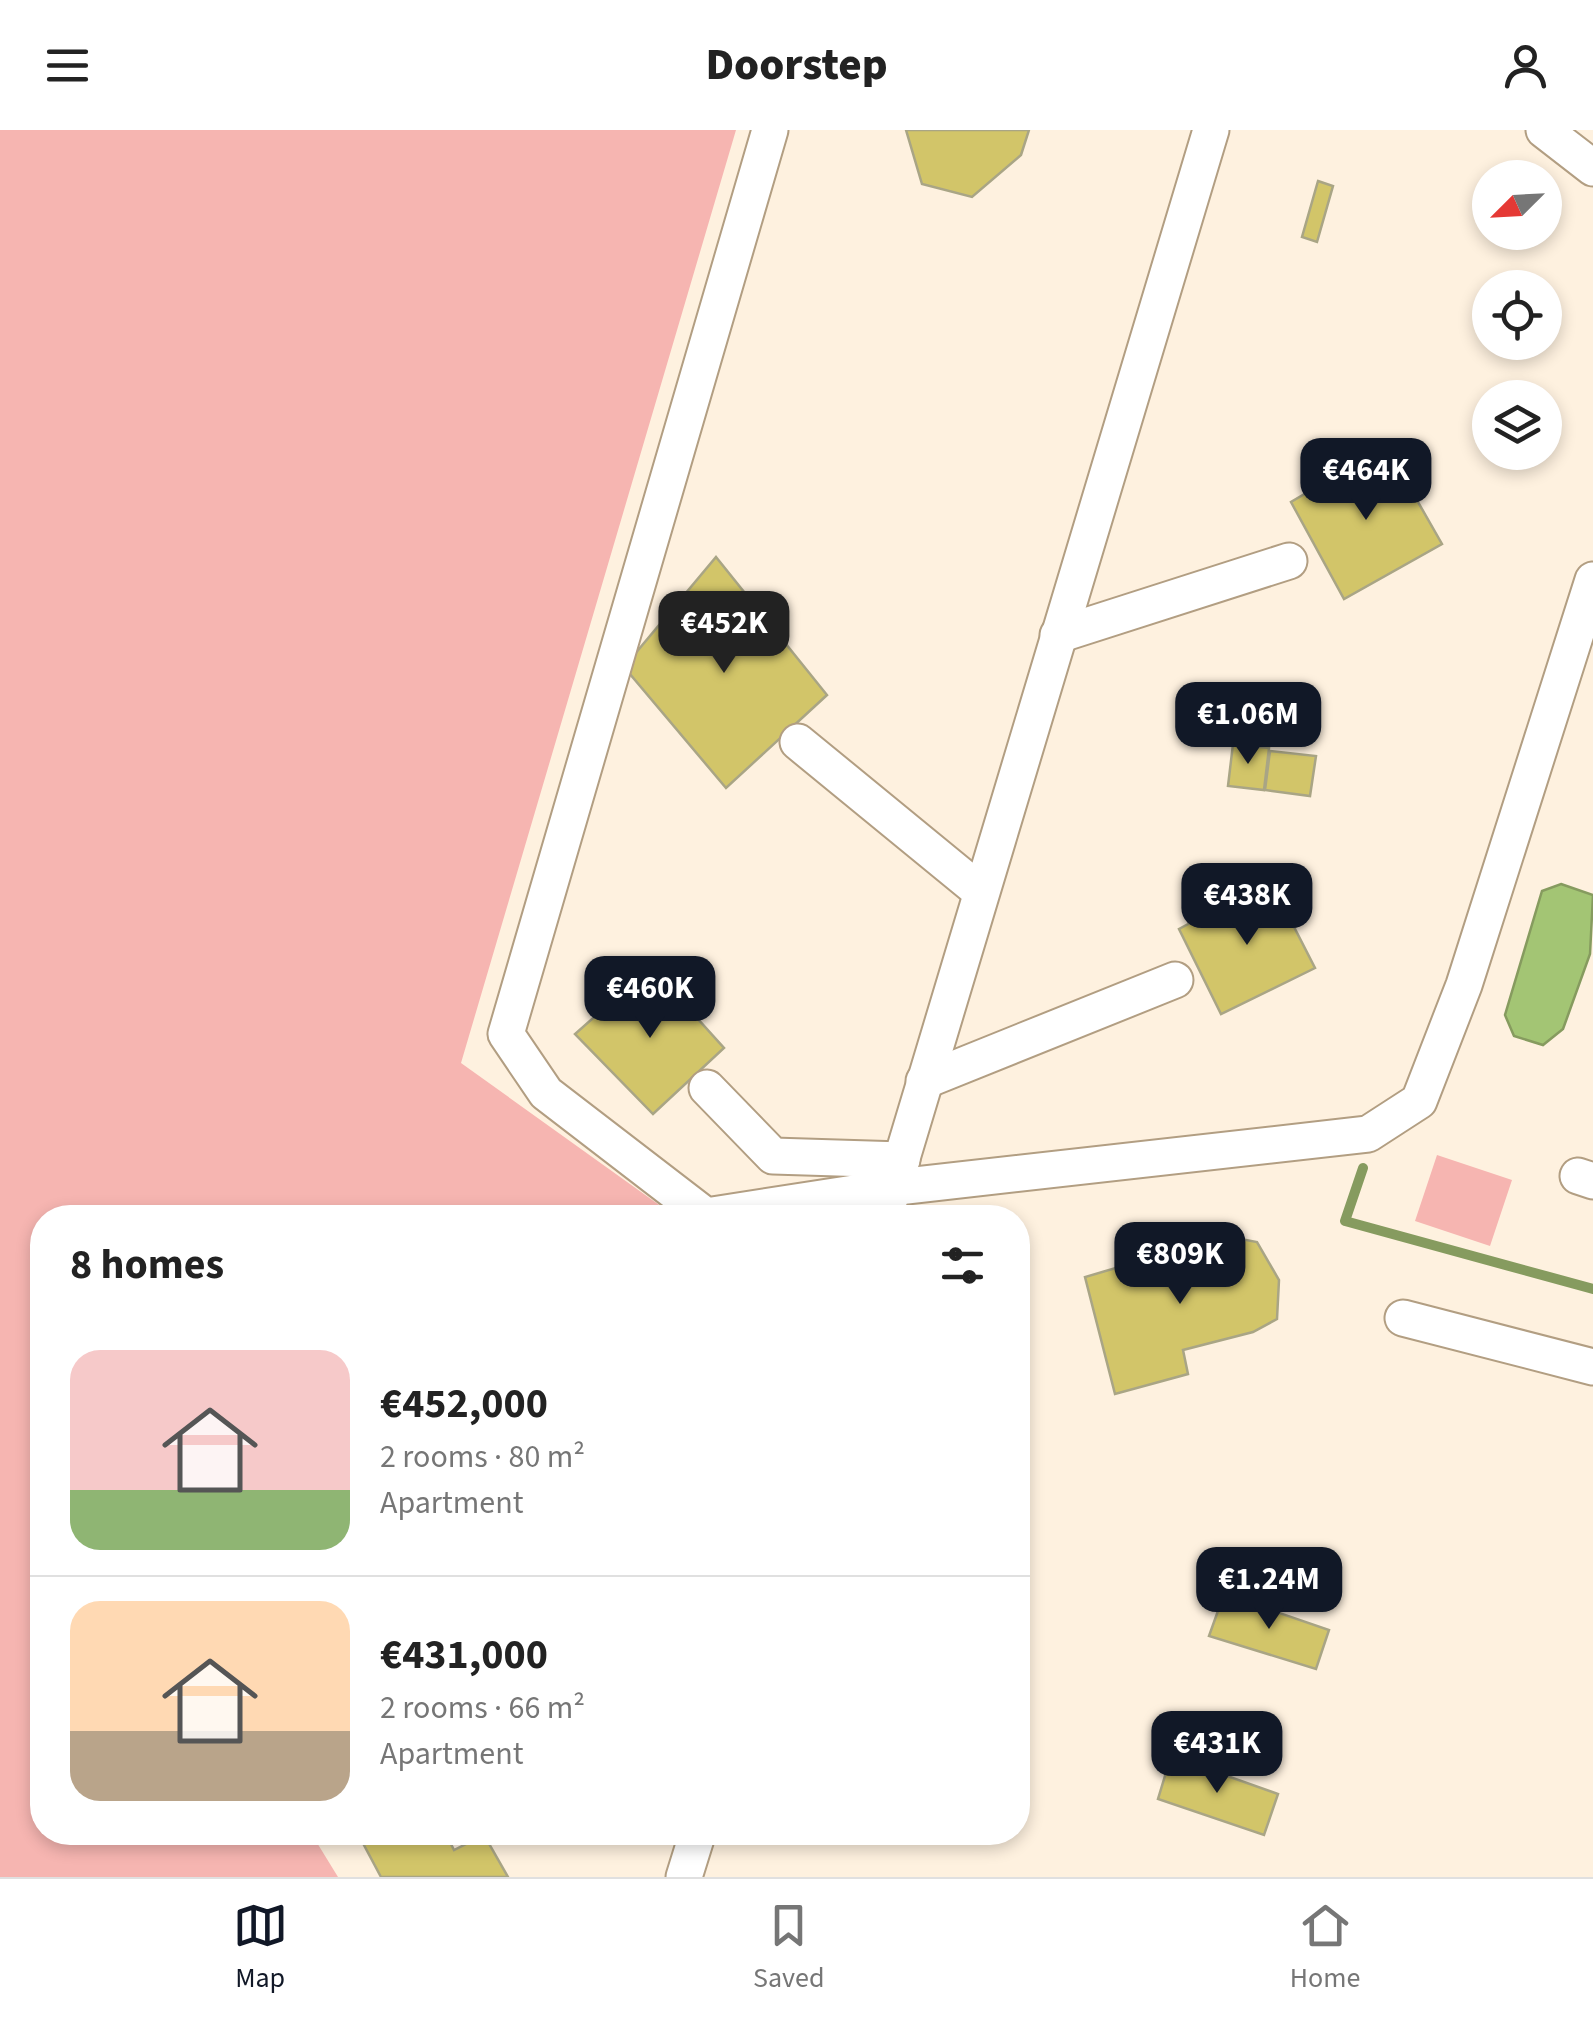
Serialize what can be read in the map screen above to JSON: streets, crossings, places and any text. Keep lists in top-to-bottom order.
{
  "north": "bottom left",
  "page": {
    "header": "Doorstep",
    "price": [
      "€464K",
      "€452K",
      "€1.06M",
      "€438K",
      "€460K",
      "€809K",
      "€1.24M",
      "€431K"
    ],
    "heading": "8 homes",
    "list": [
      {
        "name": "€452,000",
        "note": "2 rooms · 80 m² · Apartment"
      },
      {
        "name": "€431,000",
        "note": "2 rooms · 66 m² · Apartment"
      }
    ],
    "tabs": ["Map", "Saved", "Home"]
  }
}
